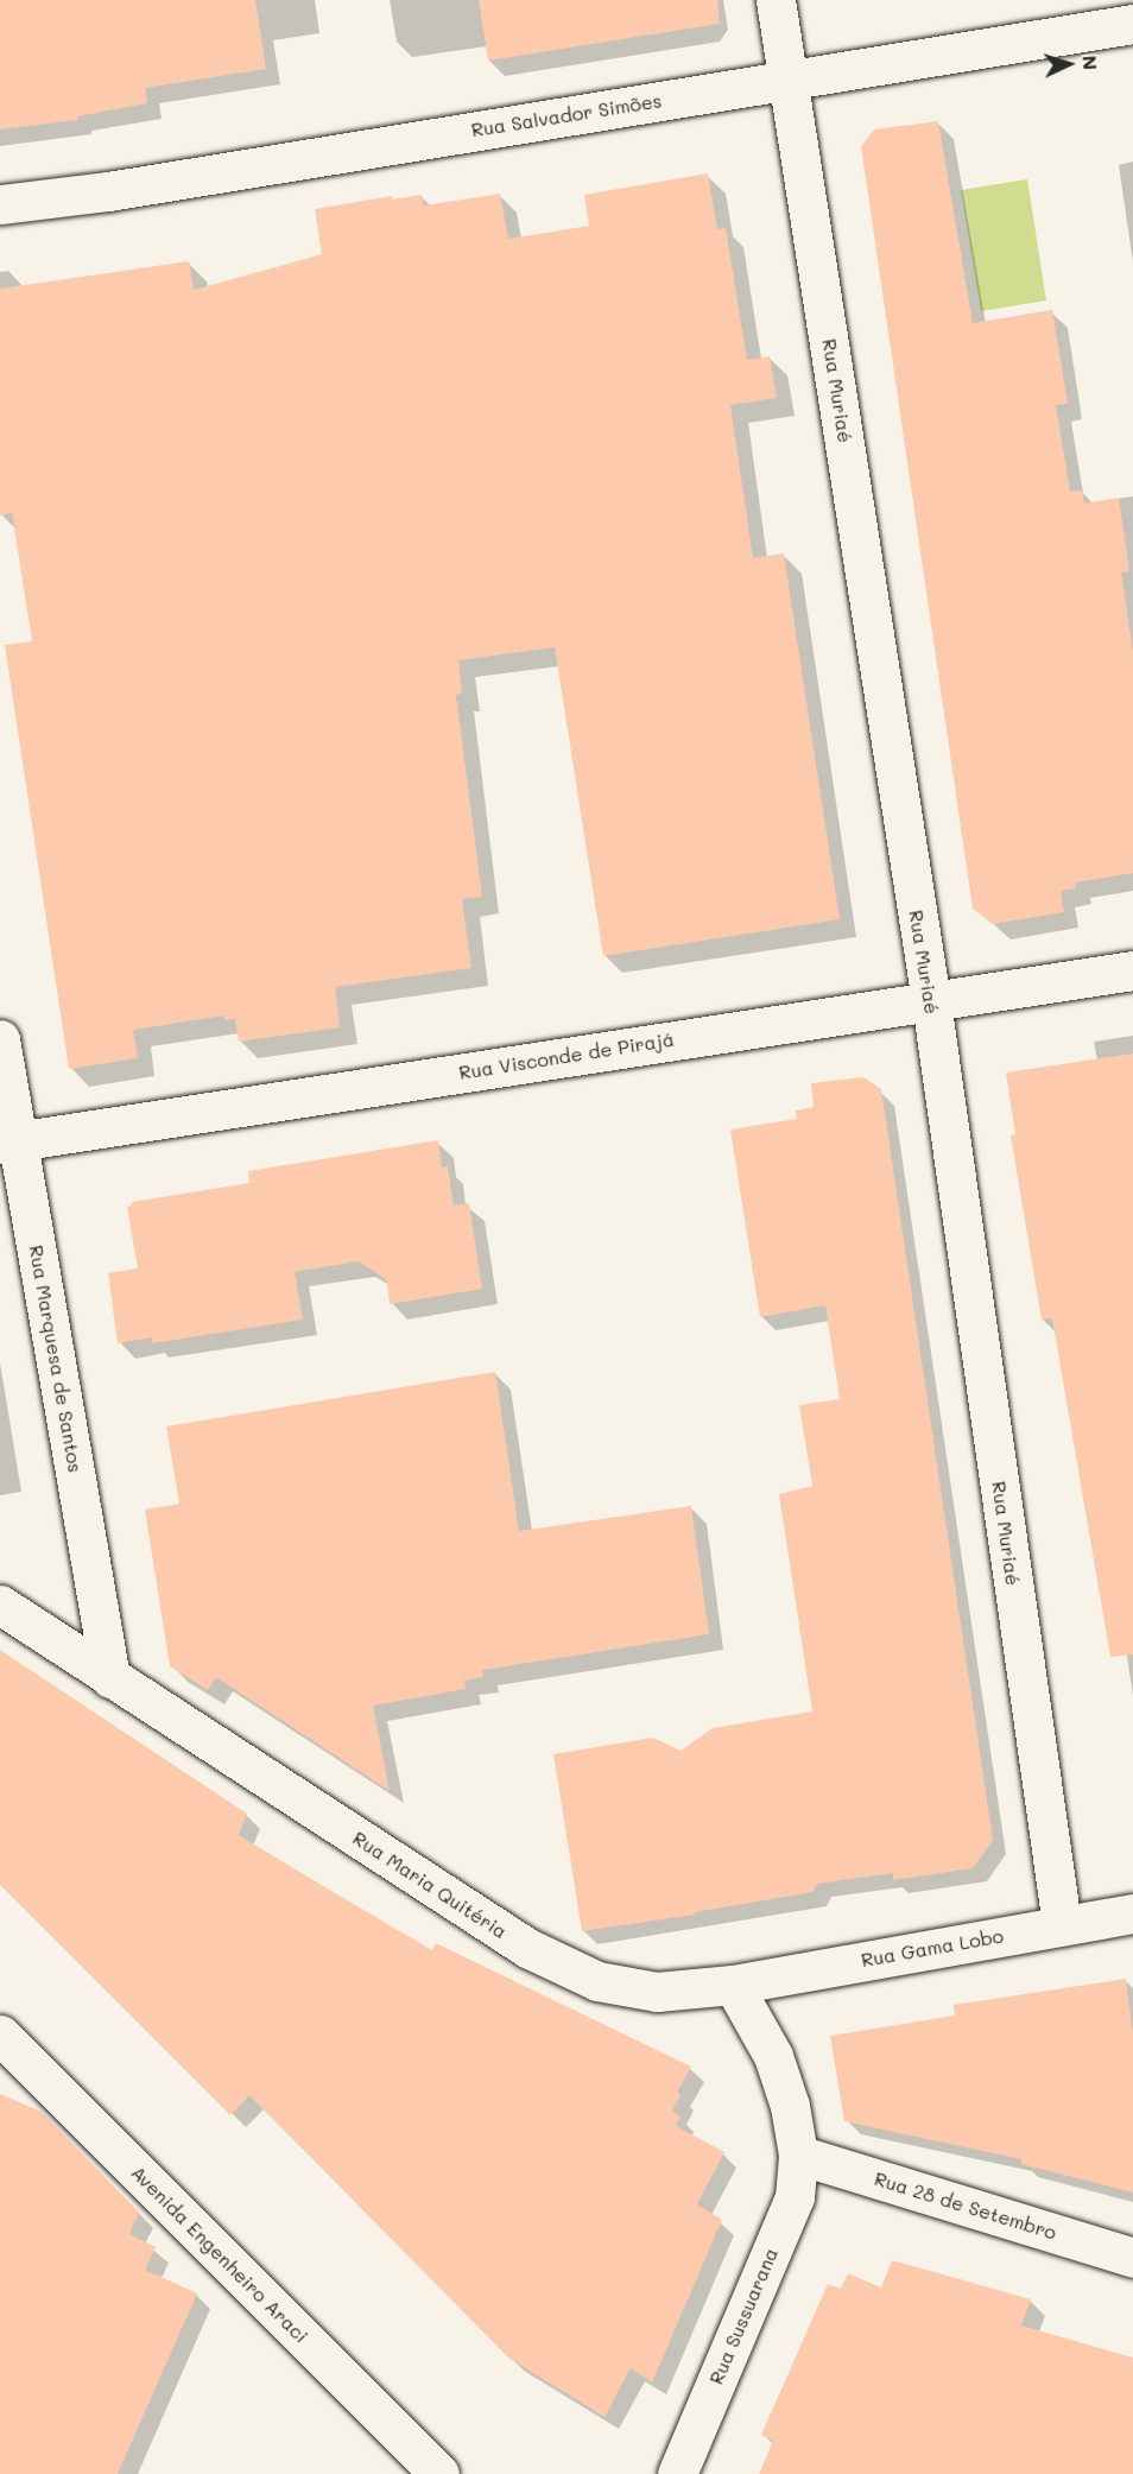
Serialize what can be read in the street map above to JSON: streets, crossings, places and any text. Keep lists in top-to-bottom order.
{
  "streets": {
    "street": [
      "Rua Salvador Simões",
      "Rua Muriaé",
      "Rua Visconde de Pirajá",
      "Rua Marquesa de Santos",
      "Rua Maria Quitéria",
      "Rua Gama Lobo",
      "Rua 28 de Setembro",
      "Avenida Engenheiro Araci",
      "Rua Sussuarana"
    ]
  },
  "crossings": [
    ["Rua Salvador Simões", "Rua Muriaé"],
    ["Rua Muriaé", "Rua Visconde de Pirajá"],
    ["Rua Muriaé", "Rua Gama Lobo"],
    ["Rua Visconde de Pirajá", "Rua Marquesa de Santos"],
    ["Rua Marquesa de Santos", "Rua Maria Quitéria"],
    ["Rua Maria Quitéria", "Rua Gama Lobo"],
    ["Rua 28 de Setembro", "Rua Sussuarana"]
  ],
  "north": "right"
}
